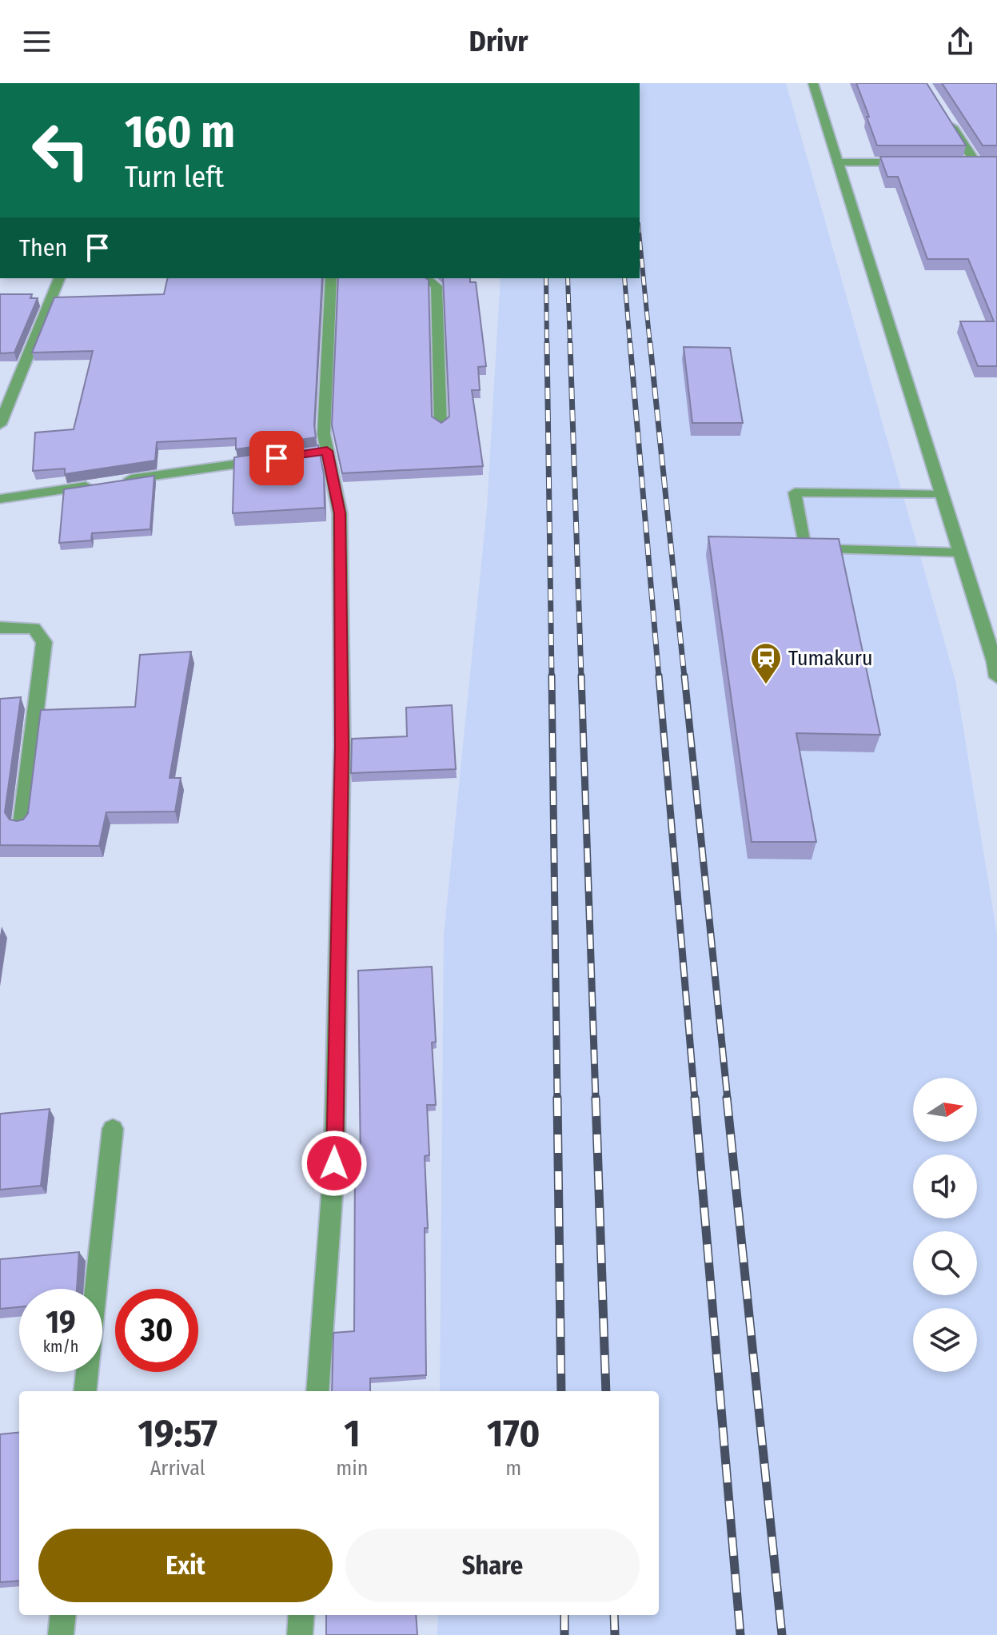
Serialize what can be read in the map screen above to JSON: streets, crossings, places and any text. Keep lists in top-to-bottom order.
{
  "places": {
    "station": ["Tumakuru"]
  },
  "north": "right",
  "page": {
    "header": "Drivr",
    "turn": ["160 m", "Turn left"],
    "then": "Then",
    "speed": "19 km/h",
    "limit": "30",
    "eta": [
      "19:57",
      "Arrival",
      "1",
      "min",
      "170",
      "m"
    ],
    "buttons": ["Exit", "Share"]
  }
}
